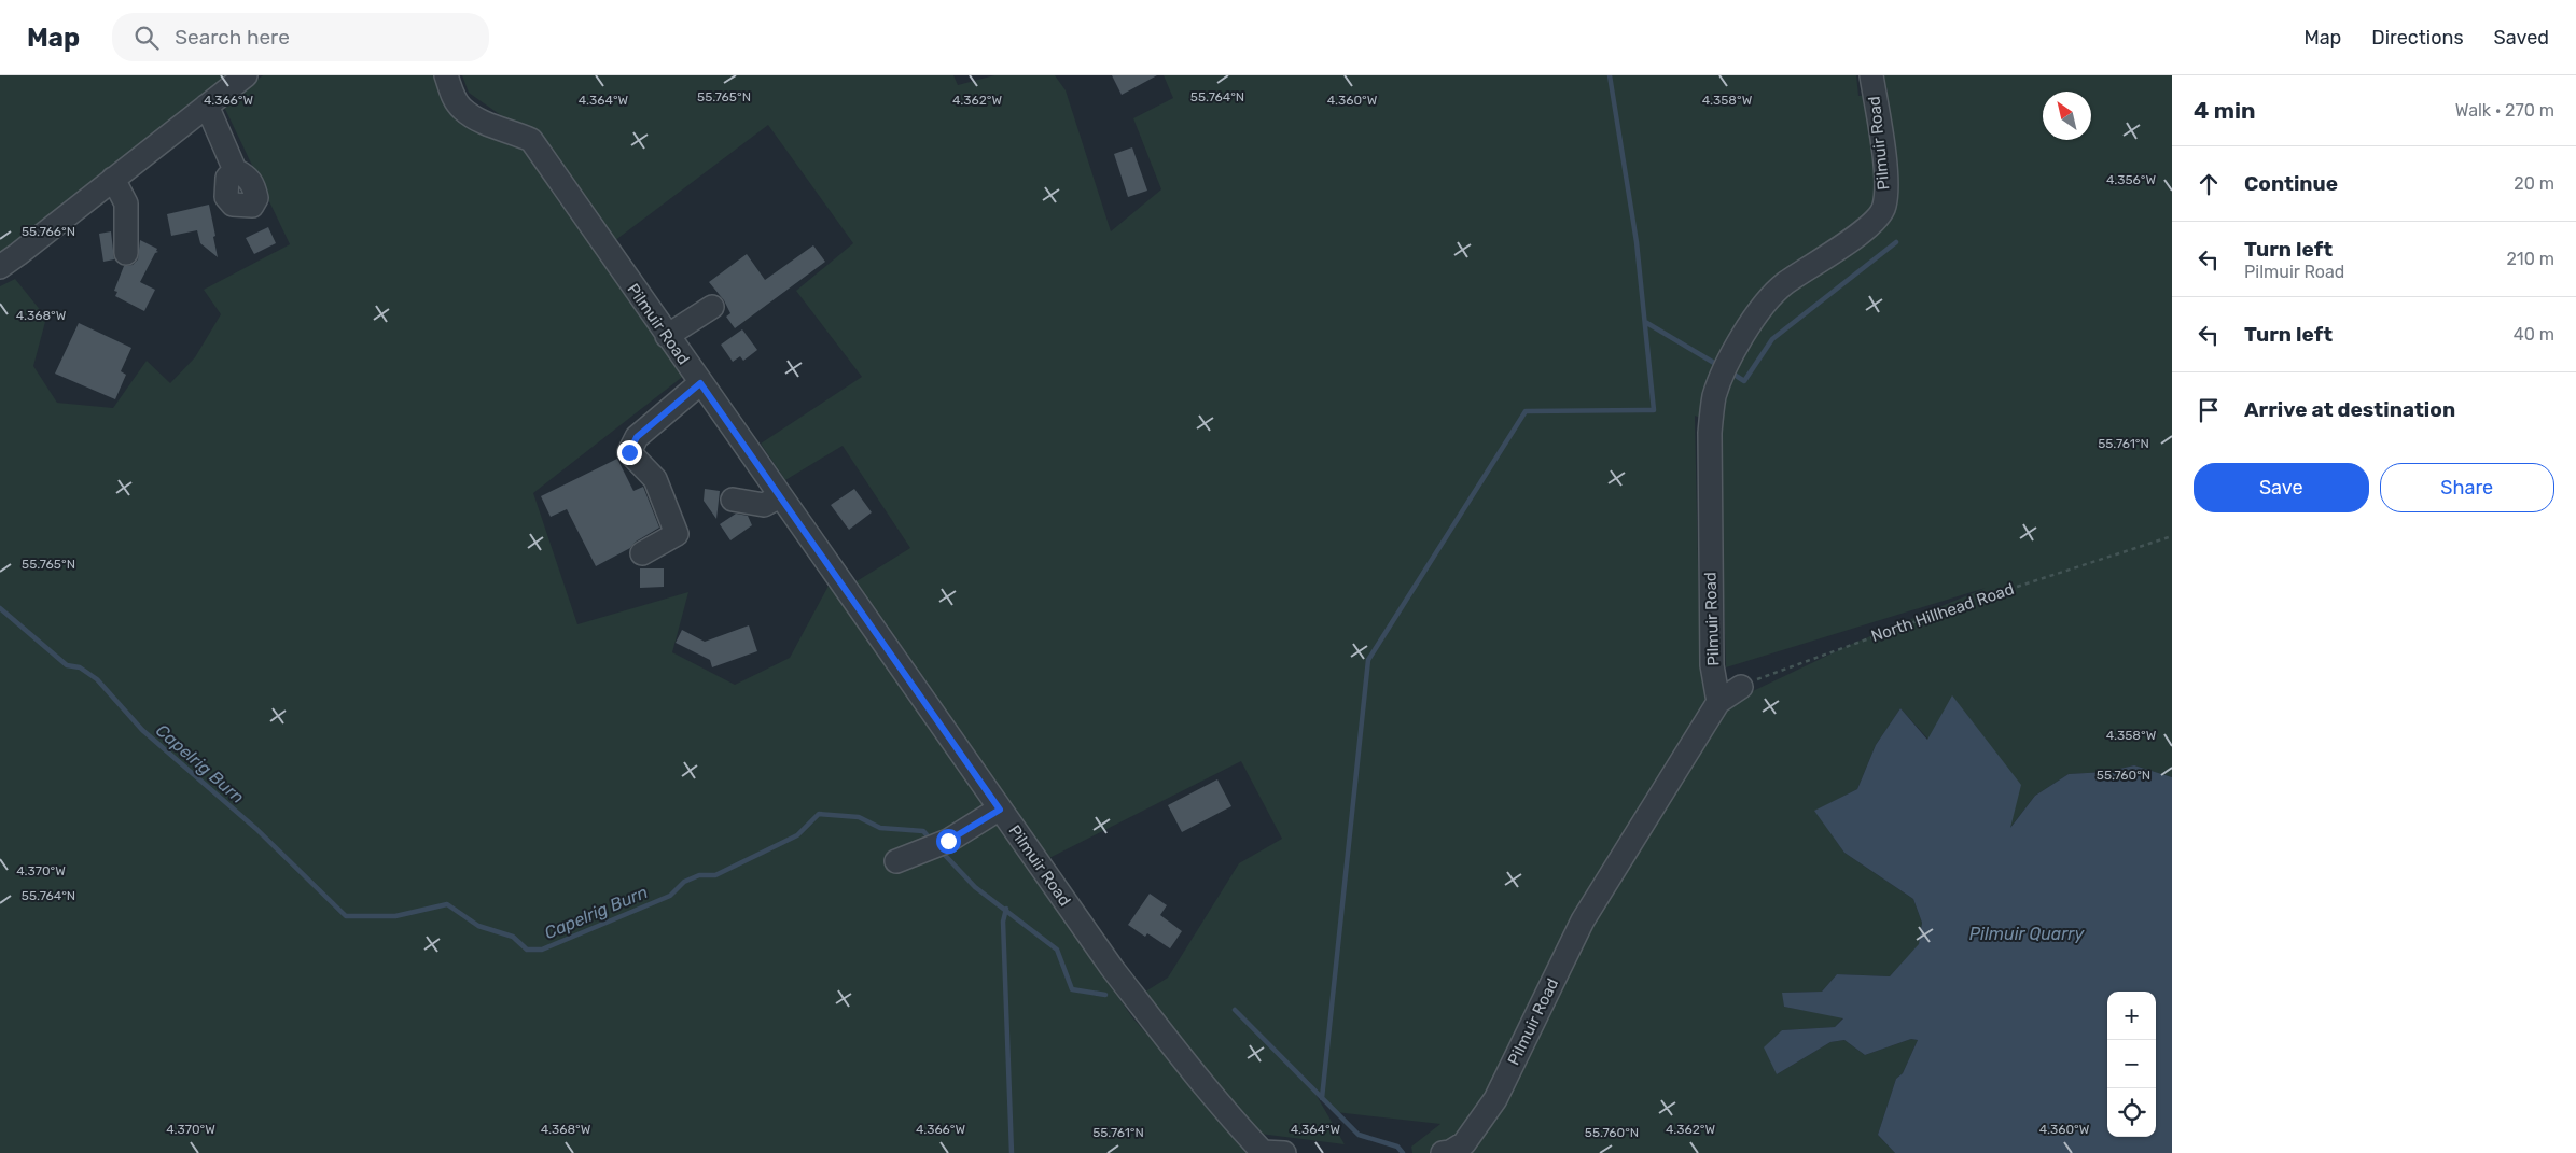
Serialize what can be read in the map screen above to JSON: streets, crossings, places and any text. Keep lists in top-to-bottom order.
{
  "streets": {
    "street": ["Pilmuir Road"],
    "path": ["North Hillhead Road"]
  },
  "water": ["Capelrig Burn", "Pilmuir Quarry"],
  "north": "top left",
  "page": {
    "header": "Map",
    "search": "Search here",
    "nav": ["Map", "Directions", "Saved"],
    "heading": ["4 min", "Walk · 270 m"],
    "list": [
      ["Continue", "20 m"],
      ["Turn left", "Pilmuir Road", "210 m"],
      ["Turn left", "40 m"],
      "Arrive at destination"
    ],
    "buttons": ["Save", "Share"],
    "map_buttons": ["+", "−"]
  },
  "coordinates": [
    "55.765°N",
    "55.764°N",
    "4.366°W",
    "4.364°W",
    "4.362°W",
    "4.360°W",
    "4.358°W",
    "4.356°W",
    "55.766°N",
    "4.368°W",
    "55.761°N",
    "55.760°N",
    "4.370°W"
  ]
}
